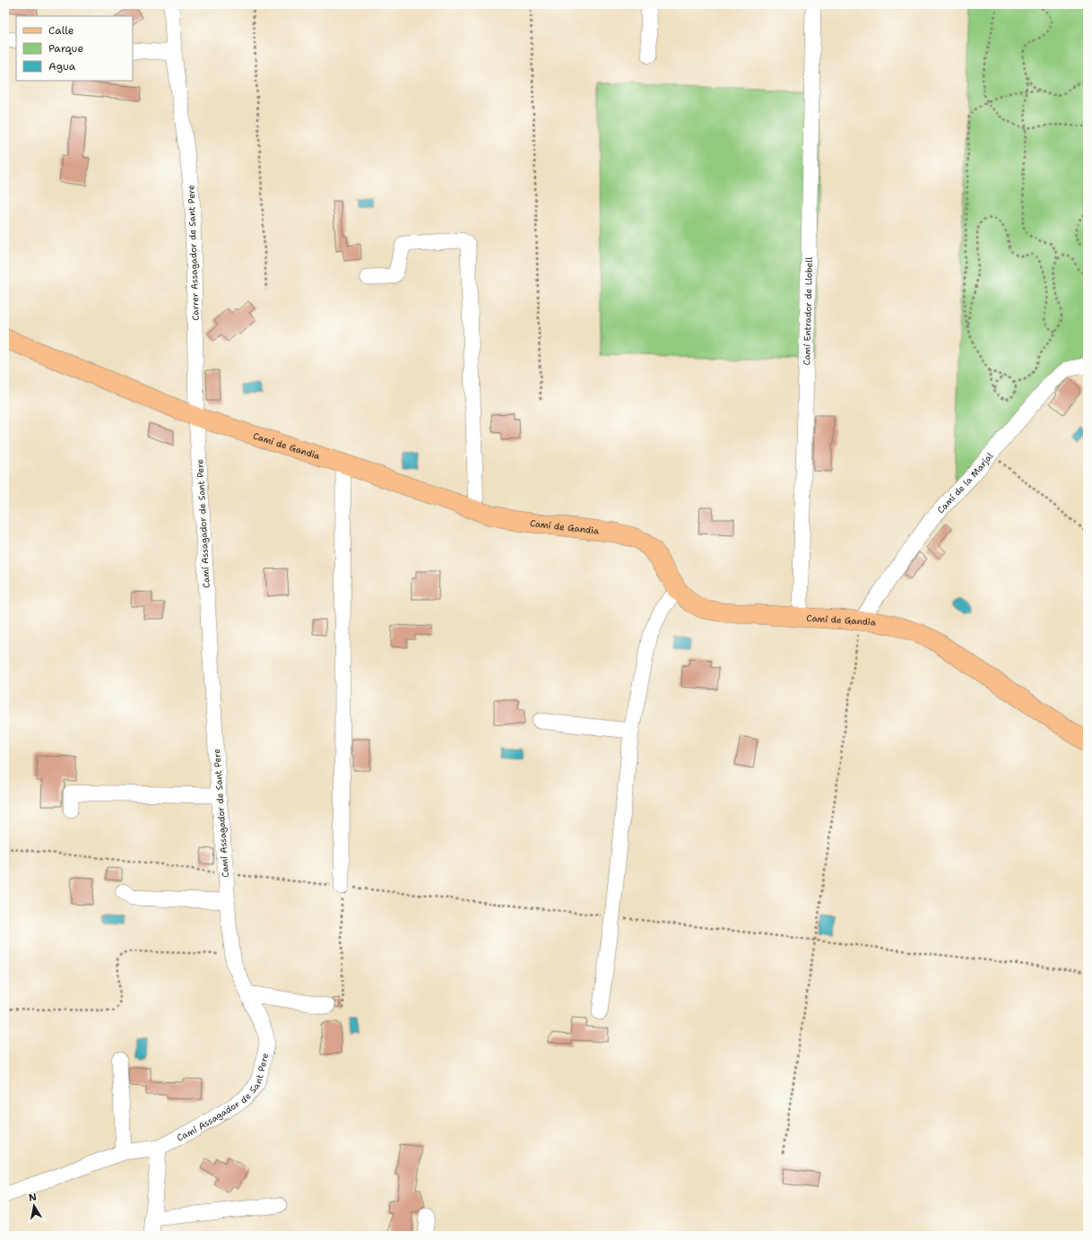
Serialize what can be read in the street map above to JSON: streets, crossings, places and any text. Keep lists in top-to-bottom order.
{
  "streets": {
    "main road": ["Camí de Gandia"],
    "street": [
      "Carrer Assagador de Sant Pere",
      "Camí Entrador de Llobell",
      "Camí de la Marjal",
      "Camí Assagador de Sant Pere"
    ]
  },
  "crossings": [
    ["Carrer Assagador de Sant Pere", "Camí de Gandia"],
    ["Carrer Assagador de Sant Pere", "Camí Assagador de Sant Pere"],
    ["Camí Entrador de Llobell", "Camí de Gandia"],
    ["Camí de Gandia", "Camí de la Marjal"],
    ["Camí de Gandia", "Camí Assagador de Sant Pere"]
  ],
  "legend": ["Calle", "Parque", "Agua"],
  "north": "top"
}
